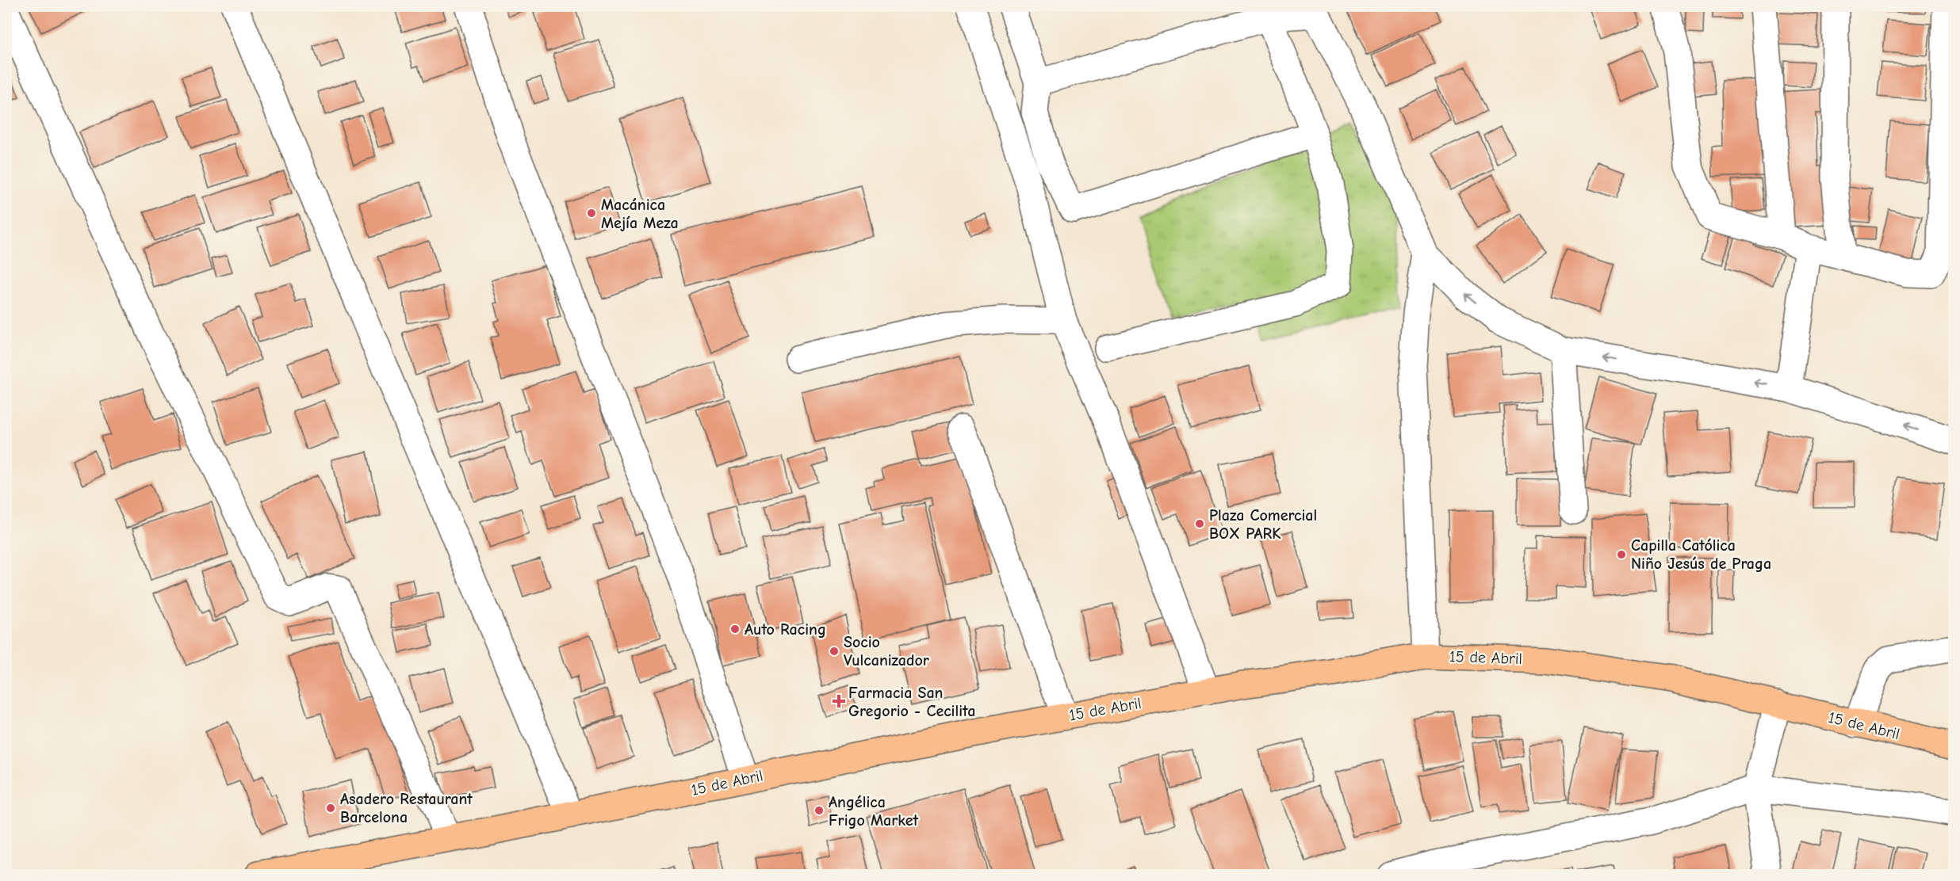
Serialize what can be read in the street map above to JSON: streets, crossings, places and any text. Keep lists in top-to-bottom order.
{
  "streets": {
    "main road": ["15 de Abril"]
  },
  "places": {
    "other": [
      "Macánica Mejía Meza",
      "Plaza Comercial BOX PARK",
      "Capilla Católica Niño Jesús de Praga",
      "Auto Racing",
      "Socio Vulcanizador",
      "Asadero Restaurant Barcelona",
      "Angélica Frigo Market"
    ],
    "health": ["Farmacia San Gregorio - Cecilita"]
  }
}
